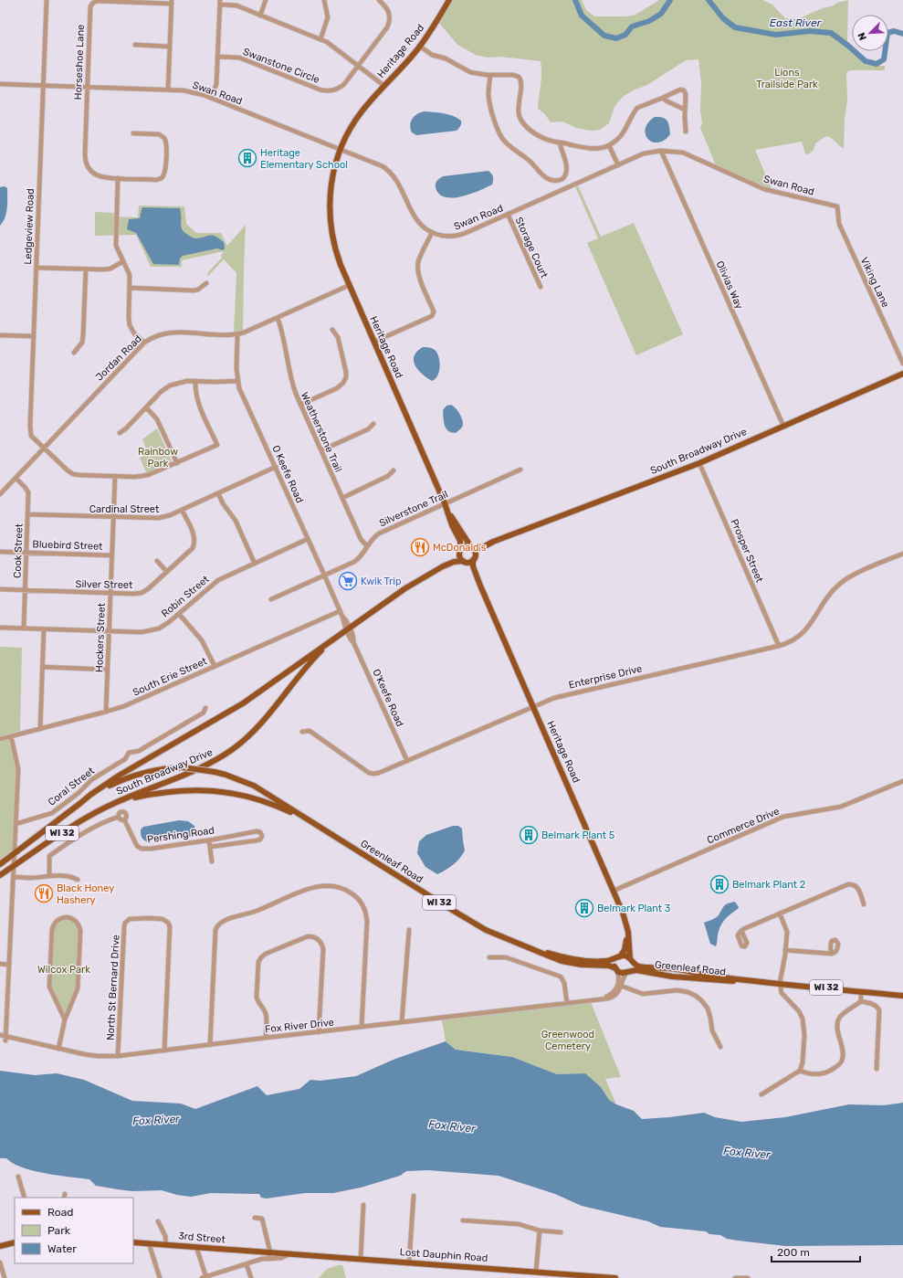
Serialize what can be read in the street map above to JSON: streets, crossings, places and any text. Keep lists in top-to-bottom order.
{
  "streets": {
    "main road": [
      "Heritage Road",
      "South Broadway Drive",
      "WI 32",
      "Greenleaf Road",
      "3rd Street",
      "Lost Dauphin Road"
    ],
    "street": [
      "Horseshoe Lane",
      "Swanstone Circle",
      "Swan Road",
      "Ledgeview Road",
      "Storage Court",
      "Viking Lane",
      "Olivias Way",
      "Jordan Road",
      "Weatherstone Trail",
      "O Keefe Road",
      "Cardinal Street",
      "Silverstone Trail",
      "Bluebird Street",
      "Cook Street",
      "Prosper Street",
      "Silver Street",
      "Robin Street",
      "Hockers Street",
      "South Erie Street",
      "Enterprise Drive",
      "O'Keefe Road",
      "Coral Street",
      "Commerce Drive",
      "Pershing Road",
      "North St Bernard Drive",
      "Fox River Drive"
    ]
  },
  "crossings": [
    ["Heritage Road", "Swan Road"],
    ["Heritage Road", "Jordan Road"],
    ["Heritage Road", "South Broadway Drive"],
    ["Heritage Road", "Silverstone Trail"],
    ["Heritage Road", "Enterprise Drive"],
    ["Heritage Road", "Commerce Drive"],
    ["Heritage Road", "WI 32"],
    ["Heritage Road", "Greenleaf Road"],
    ["Heritage Road", "Fox River Drive"],
    ["Horseshoe Lane", "Swan Road"],
    ["Swan Road", "Ledgeview Road"],
    ["Swan Road", "Storage Court"],
    ["Swan Road", "Viking Lane"],
    ["Swan Road", "Olivias Way"],
    ["Ledgeview Road", "Jordan Road"],
    ["Ledgeview Road", "Hockers Street"],
    ["Olivias Way", "South Broadway Drive"],
    ["Jordan Road", "Weatherstone Trail"],
    ["Jordan Road", "O Keefe Road"],
    ["Jordan Road", "Cook Street"],
    ["Weatherstone Trail", "Silverstone Trail"],
    ["South Broadway Drive", "Prosper Street"],
    ["South Broadway Drive", "O'Keefe Road"],
    ["South Broadway Drive", "WI 32"],
    ["O Keefe Road", "Cardinal Street"],
    ["O Keefe Road", "Silverstone Trail"],
    ["O Keefe Road", "Robin Street"],
    ["O Keefe Road", "South Erie Street"],
    ["O Keefe Road", "O'Keefe Road"],
    ["Cardinal Street", "Cook Street"],
    ["Cardinal Street", "Silver Street"],
    ["Cardinal Street", "Hockers Street"],
    ["Bluebird Street", "Cook Street"],
    ["Bluebird Street", "Hockers Street"],
    ["Cook Street", "Silver Street"],
    ["Cook Street", "Robin Street"],
    ["Prosper Street", "Enterprise Drive"],
    ["Silver Street", "Hockers Street"],
    ["Robin Street", "Hockers Street"],
    ["Hockers Street", "South Erie Street"],
    ["Enterprise Drive", "O'Keefe Road"],
    ["WI 32", "Greenleaf Road"],
    ["WI 32", "Fox River Drive"],
    ["Greenleaf Road", "Fox River Drive"],
    ["North St Bernard Drive", "Fox River Drive"],
    ["3rd Street", "Lost Dauphin Road"]
  ],
  "water": ["East River", "Fox River"],
  "parks": [
    "Lions Trailside Park",
    "Rainbow Park",
    "Wilcox Park",
    "Greenwood Cemetery"
  ],
  "places": {
    "building": [
      "Heritage Elementary School",
      "Belmark Plant 5",
      "Belmark Plant 2",
      "Belmark Plant 3"
    ],
    "restaurant": ["McDonald's", "Black Honey Hashery"],
    "supermarket": ["Kwik Trip"]
  },
  "legend": ["Road", "Park", "Water"],
  "scale_bar": "200 m",
  "north": "bottom left"
}
